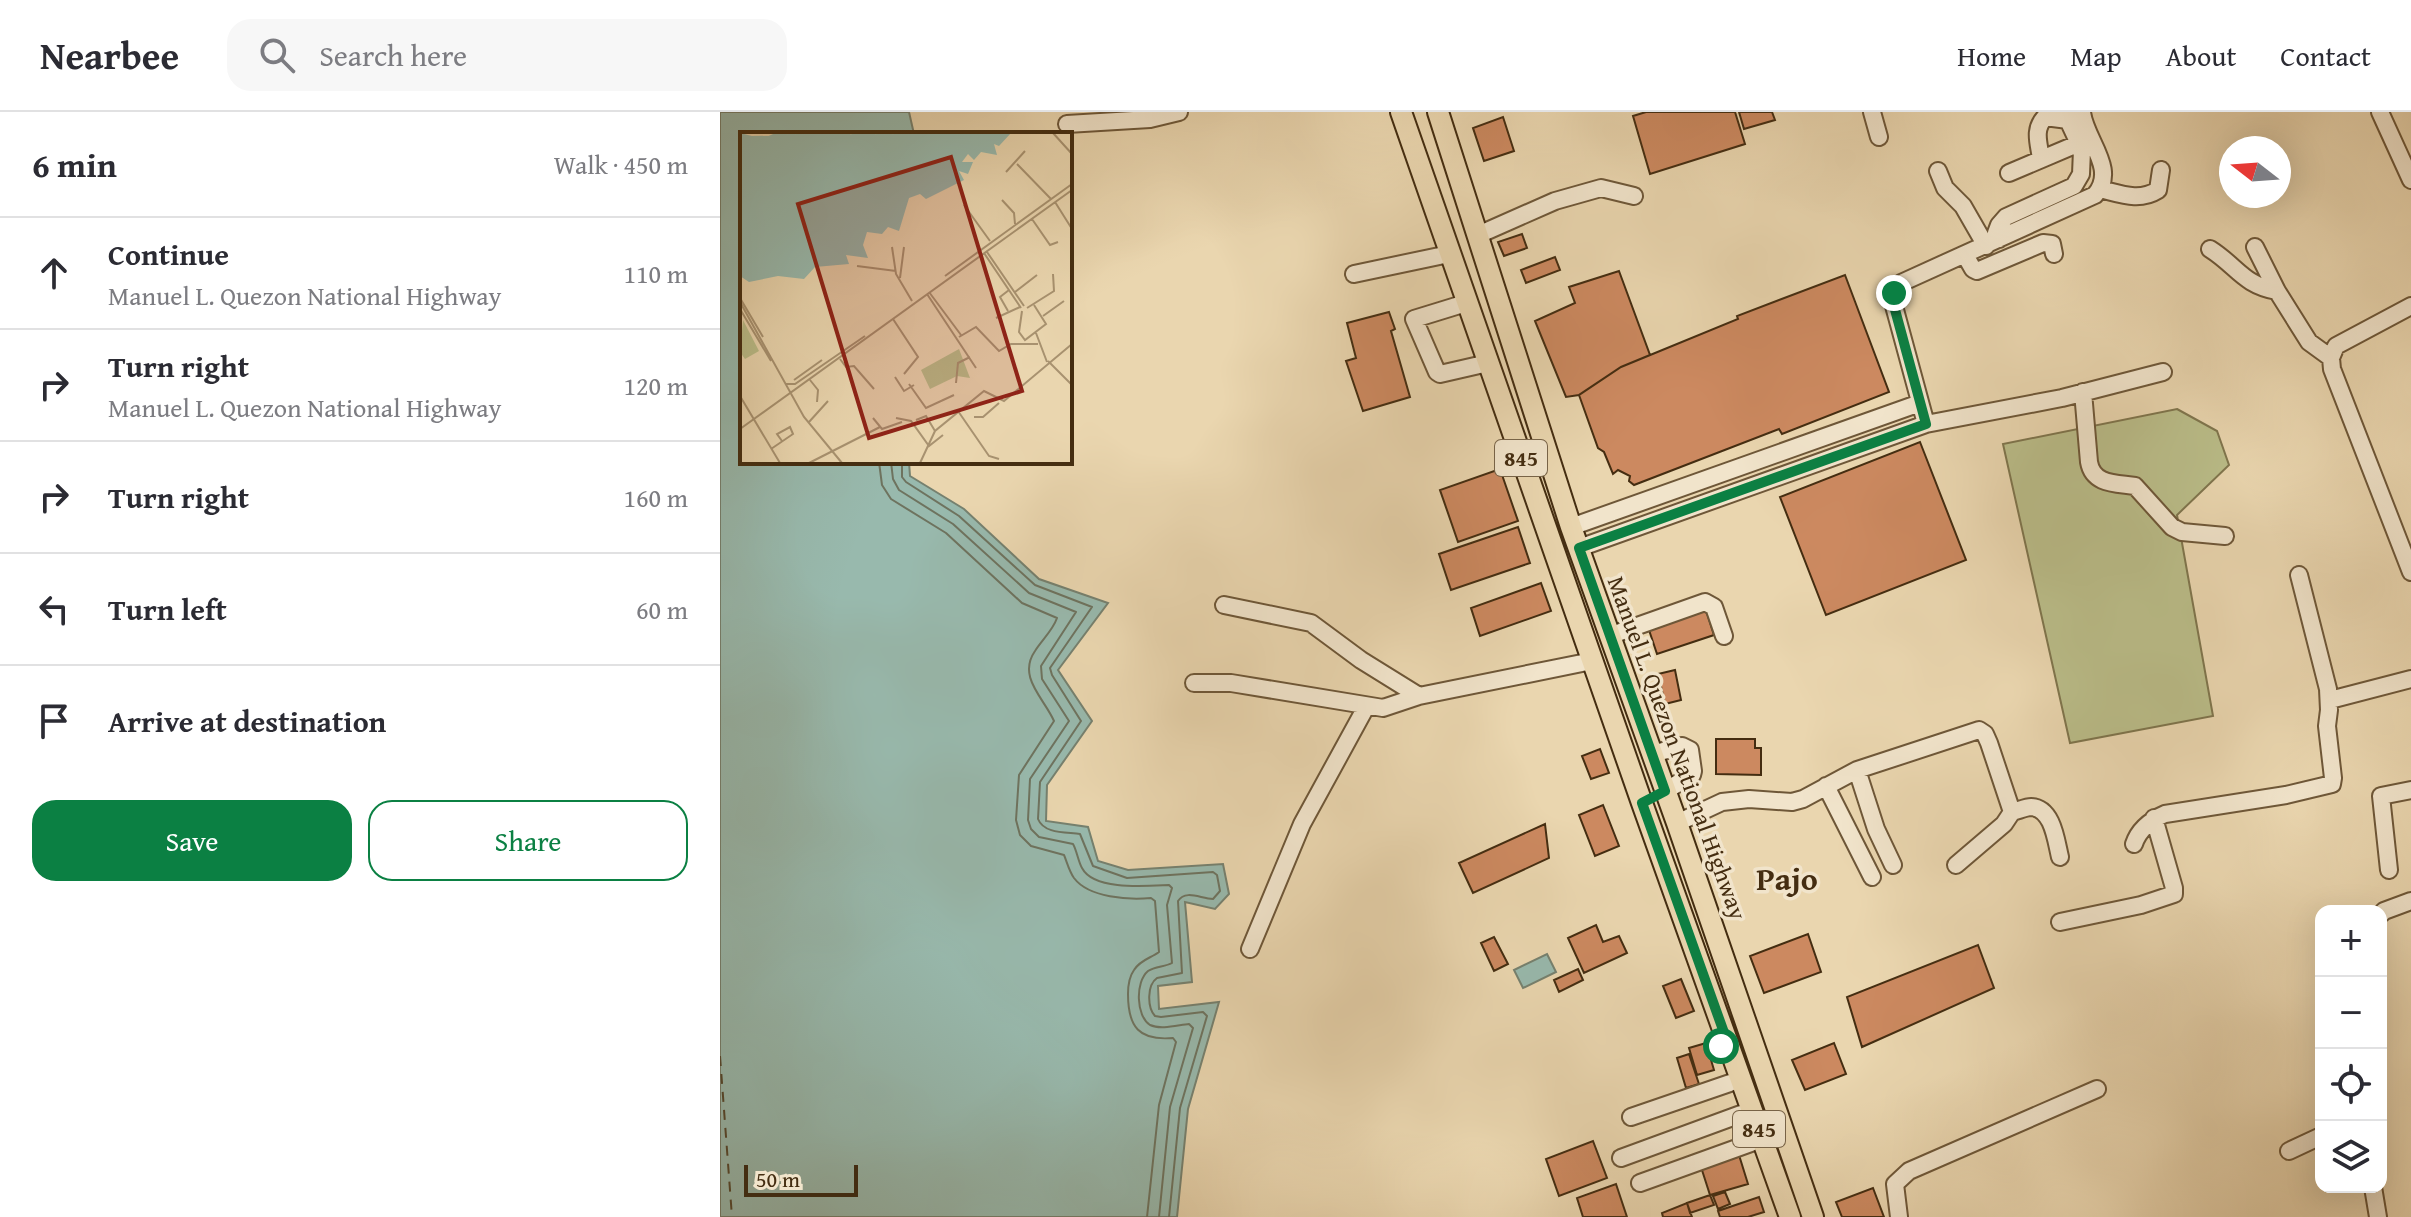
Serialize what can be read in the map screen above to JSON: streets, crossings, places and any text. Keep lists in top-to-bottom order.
{
  "streets": {
    "main road": ["845", "Manuel L. Quezon National Highway"]
  },
  "districts": ["Pajo"],
  "scale_bar": "50 m",
  "north": "left",
  "page": {
    "header": "Nearbee",
    "search": "Search here",
    "nav": [
      "Home",
      "Map",
      "About",
      "Contact"
    ],
    "heading": ["6 min", "Walk · 450 m"],
    "list": [
      ["Continue", "Manuel L. Quezon National Highway", "110 m"],
      ["Turn right", "Manuel L. Quezon National Highway", "120 m"],
      ["Turn right", "160 m"],
      ["Turn left", "60 m"],
      "Arrive at destination"
    ],
    "buttons": ["Save", "Share"],
    "map_buttons": ["+", "−"],
    "scale": "50 m"
  }
}
